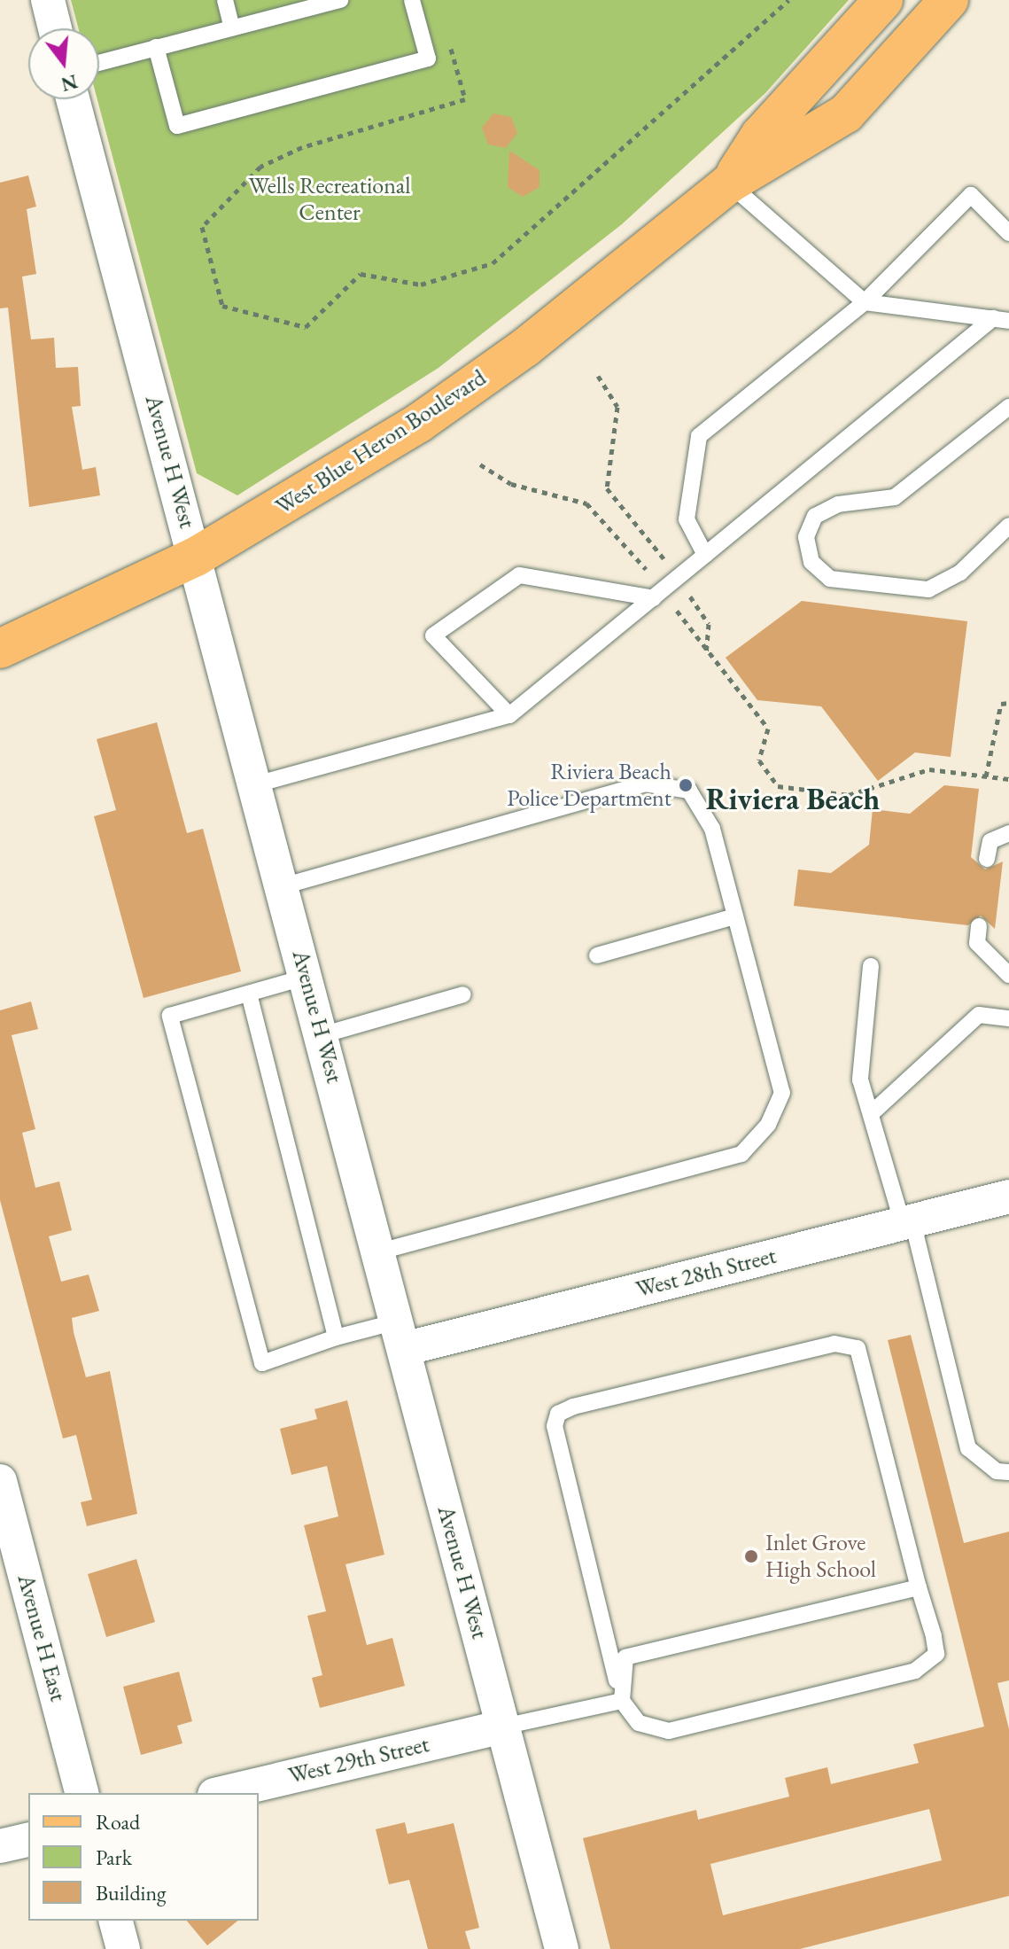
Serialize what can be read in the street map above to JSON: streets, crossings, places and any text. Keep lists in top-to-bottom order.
{
  "streets": {
    "main road": ["West Blue Heron Boulevard"],
    "street": [
      "Avenue H West",
      "West 28th Street",
      "Avenue H East",
      "West 29th Street"
    ]
  },
  "crossings": [
    ["West Blue Heron Boulevard", "Avenue H West"],
    ["Avenue H West", "West 28th Street"],
    ["Avenue H West", "West 29th Street"]
  ],
  "districts": ["Riviera Beach"],
  "parks": ["Wells Recreational Center"],
  "places": ["Riviera Beach Police Department", "Inlet Grove High School"],
  "legend": ["Road", "Park", "Building"],
  "north": "bottom"
}
